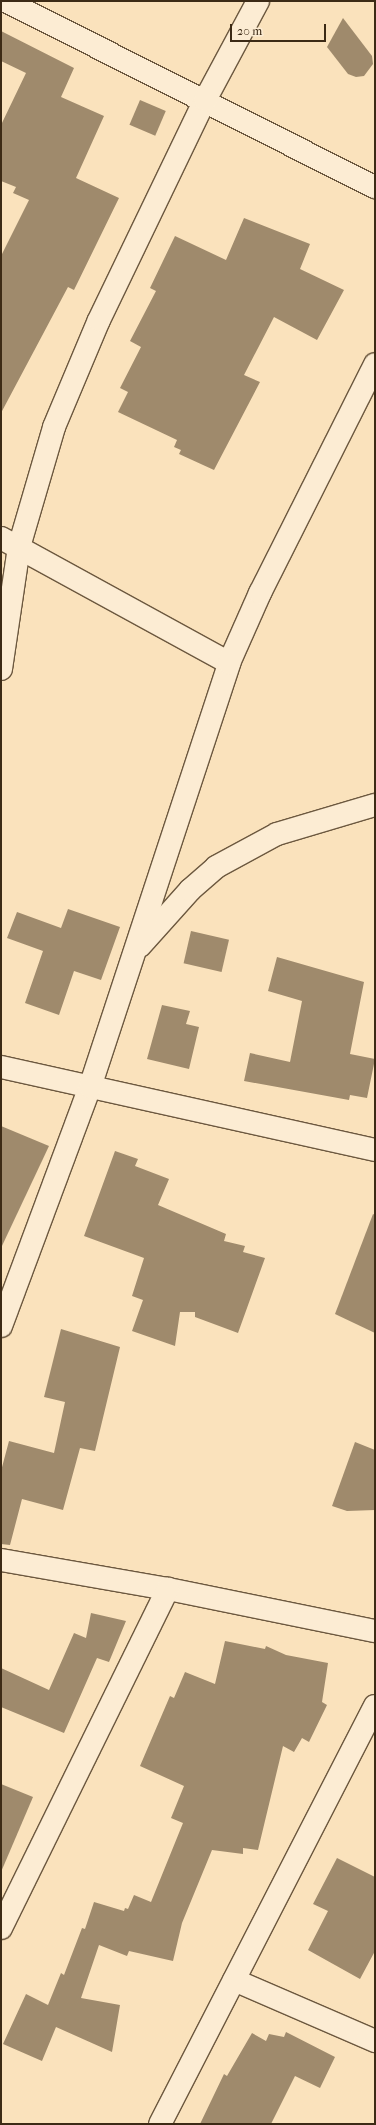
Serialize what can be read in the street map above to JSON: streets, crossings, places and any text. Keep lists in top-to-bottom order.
{
  "scale_bar": "20 m"
}
